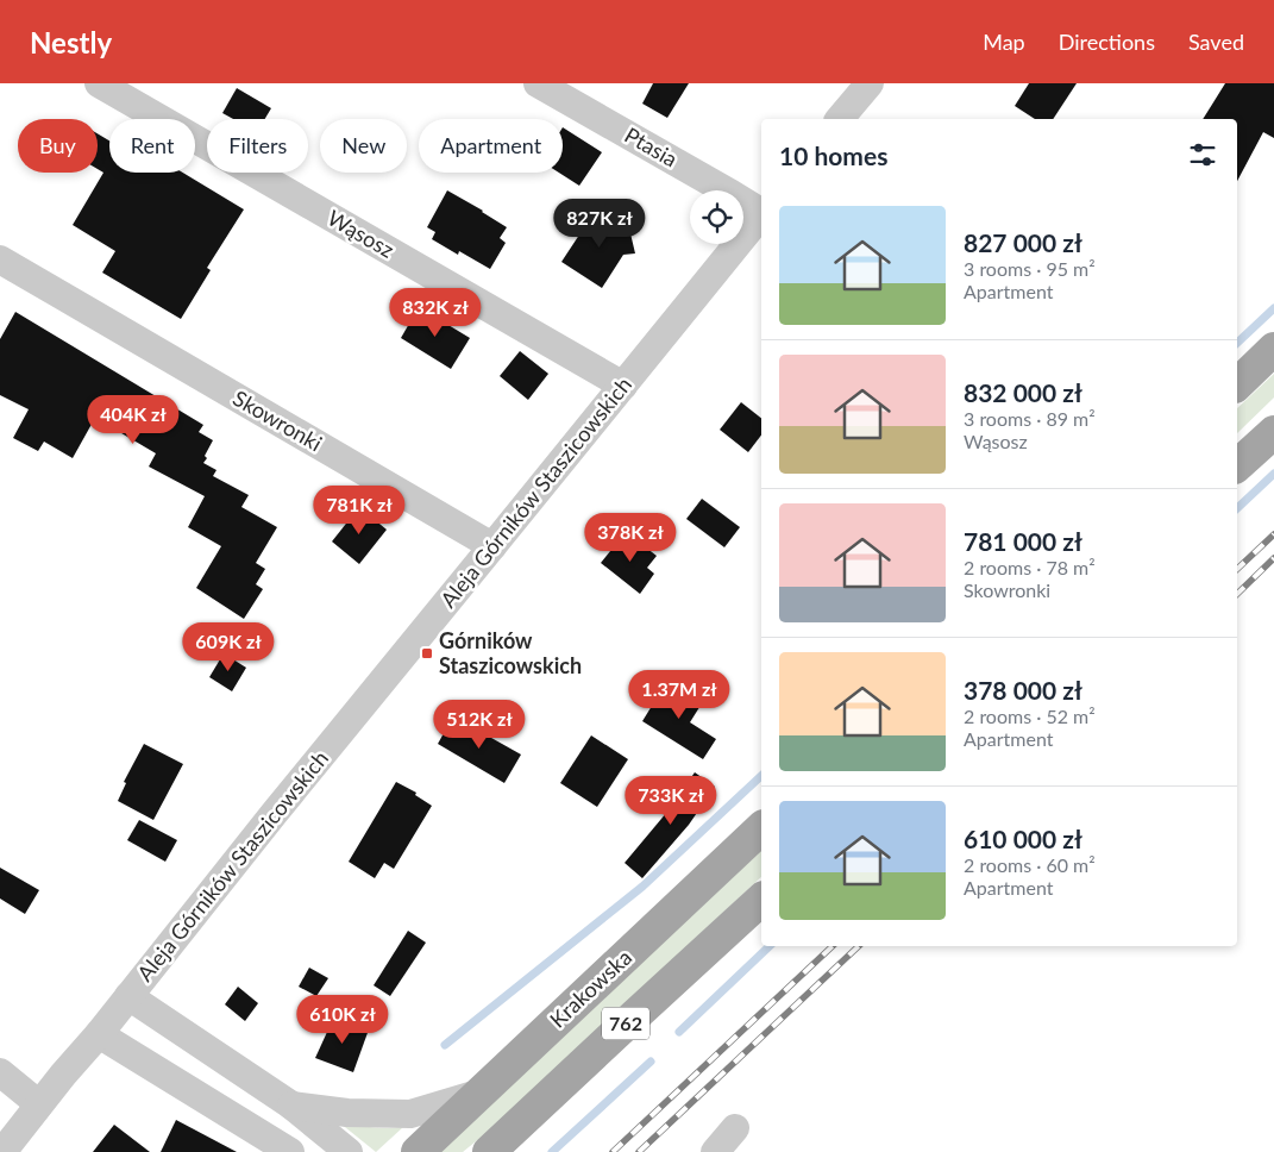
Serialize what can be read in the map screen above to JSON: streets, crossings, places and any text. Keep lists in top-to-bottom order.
{
  "streets": {
    "main road": ["Krakowska", "762"],
    "street": [
      "Ptasia",
      "Wąsosz",
      "Skowronki",
      "Aleja Górników Staszicowskich"
    ]
  },
  "crossings": [
    ["Wąsosz", "Aleja Górników Staszicowskich"],
    ["Skowronki", "Aleja Górników Staszicowskich"],
    ["Aleja Górników Staszicowskich", "Krakowska"]
  ],
  "places": {
    "transit": ["Górników Staszicowskich"]
  },
  "page": {
    "header": "Nestly",
    "nav": ["Map", "Directions", "Saved"],
    "chip": [
      "Buy",
      "Rent",
      "Filters",
      "New",
      "Apartment"
    ],
    "heading": "10 homes",
    "list": [
      {
        "name": "827 000 zł",
        "note": "3 rooms · 95 m² · Apartment"
      },
      {
        "name": "832 000 zł",
        "note": "3 rooms · 89 m² · Wąsosz"
      },
      {
        "name": "781 000 zł",
        "note": "2 rooms · 78 m² · Skowronki"
      },
      {
        "name": "378 000 zł",
        "note": "2 rooms · 52 m² · Apartment"
      },
      {
        "name": "610 000 zł",
        "note": "2 rooms · 60 m² · Apartment"
      }
    ],
    "price": [
      "827K zł",
      "832K zł",
      "404K zł",
      "781K zł",
      "378K zł",
      "609K zł",
      "1.37M zł",
      "512K zł",
      "733K zł",
      "610K zł"
    ]
  }
}
